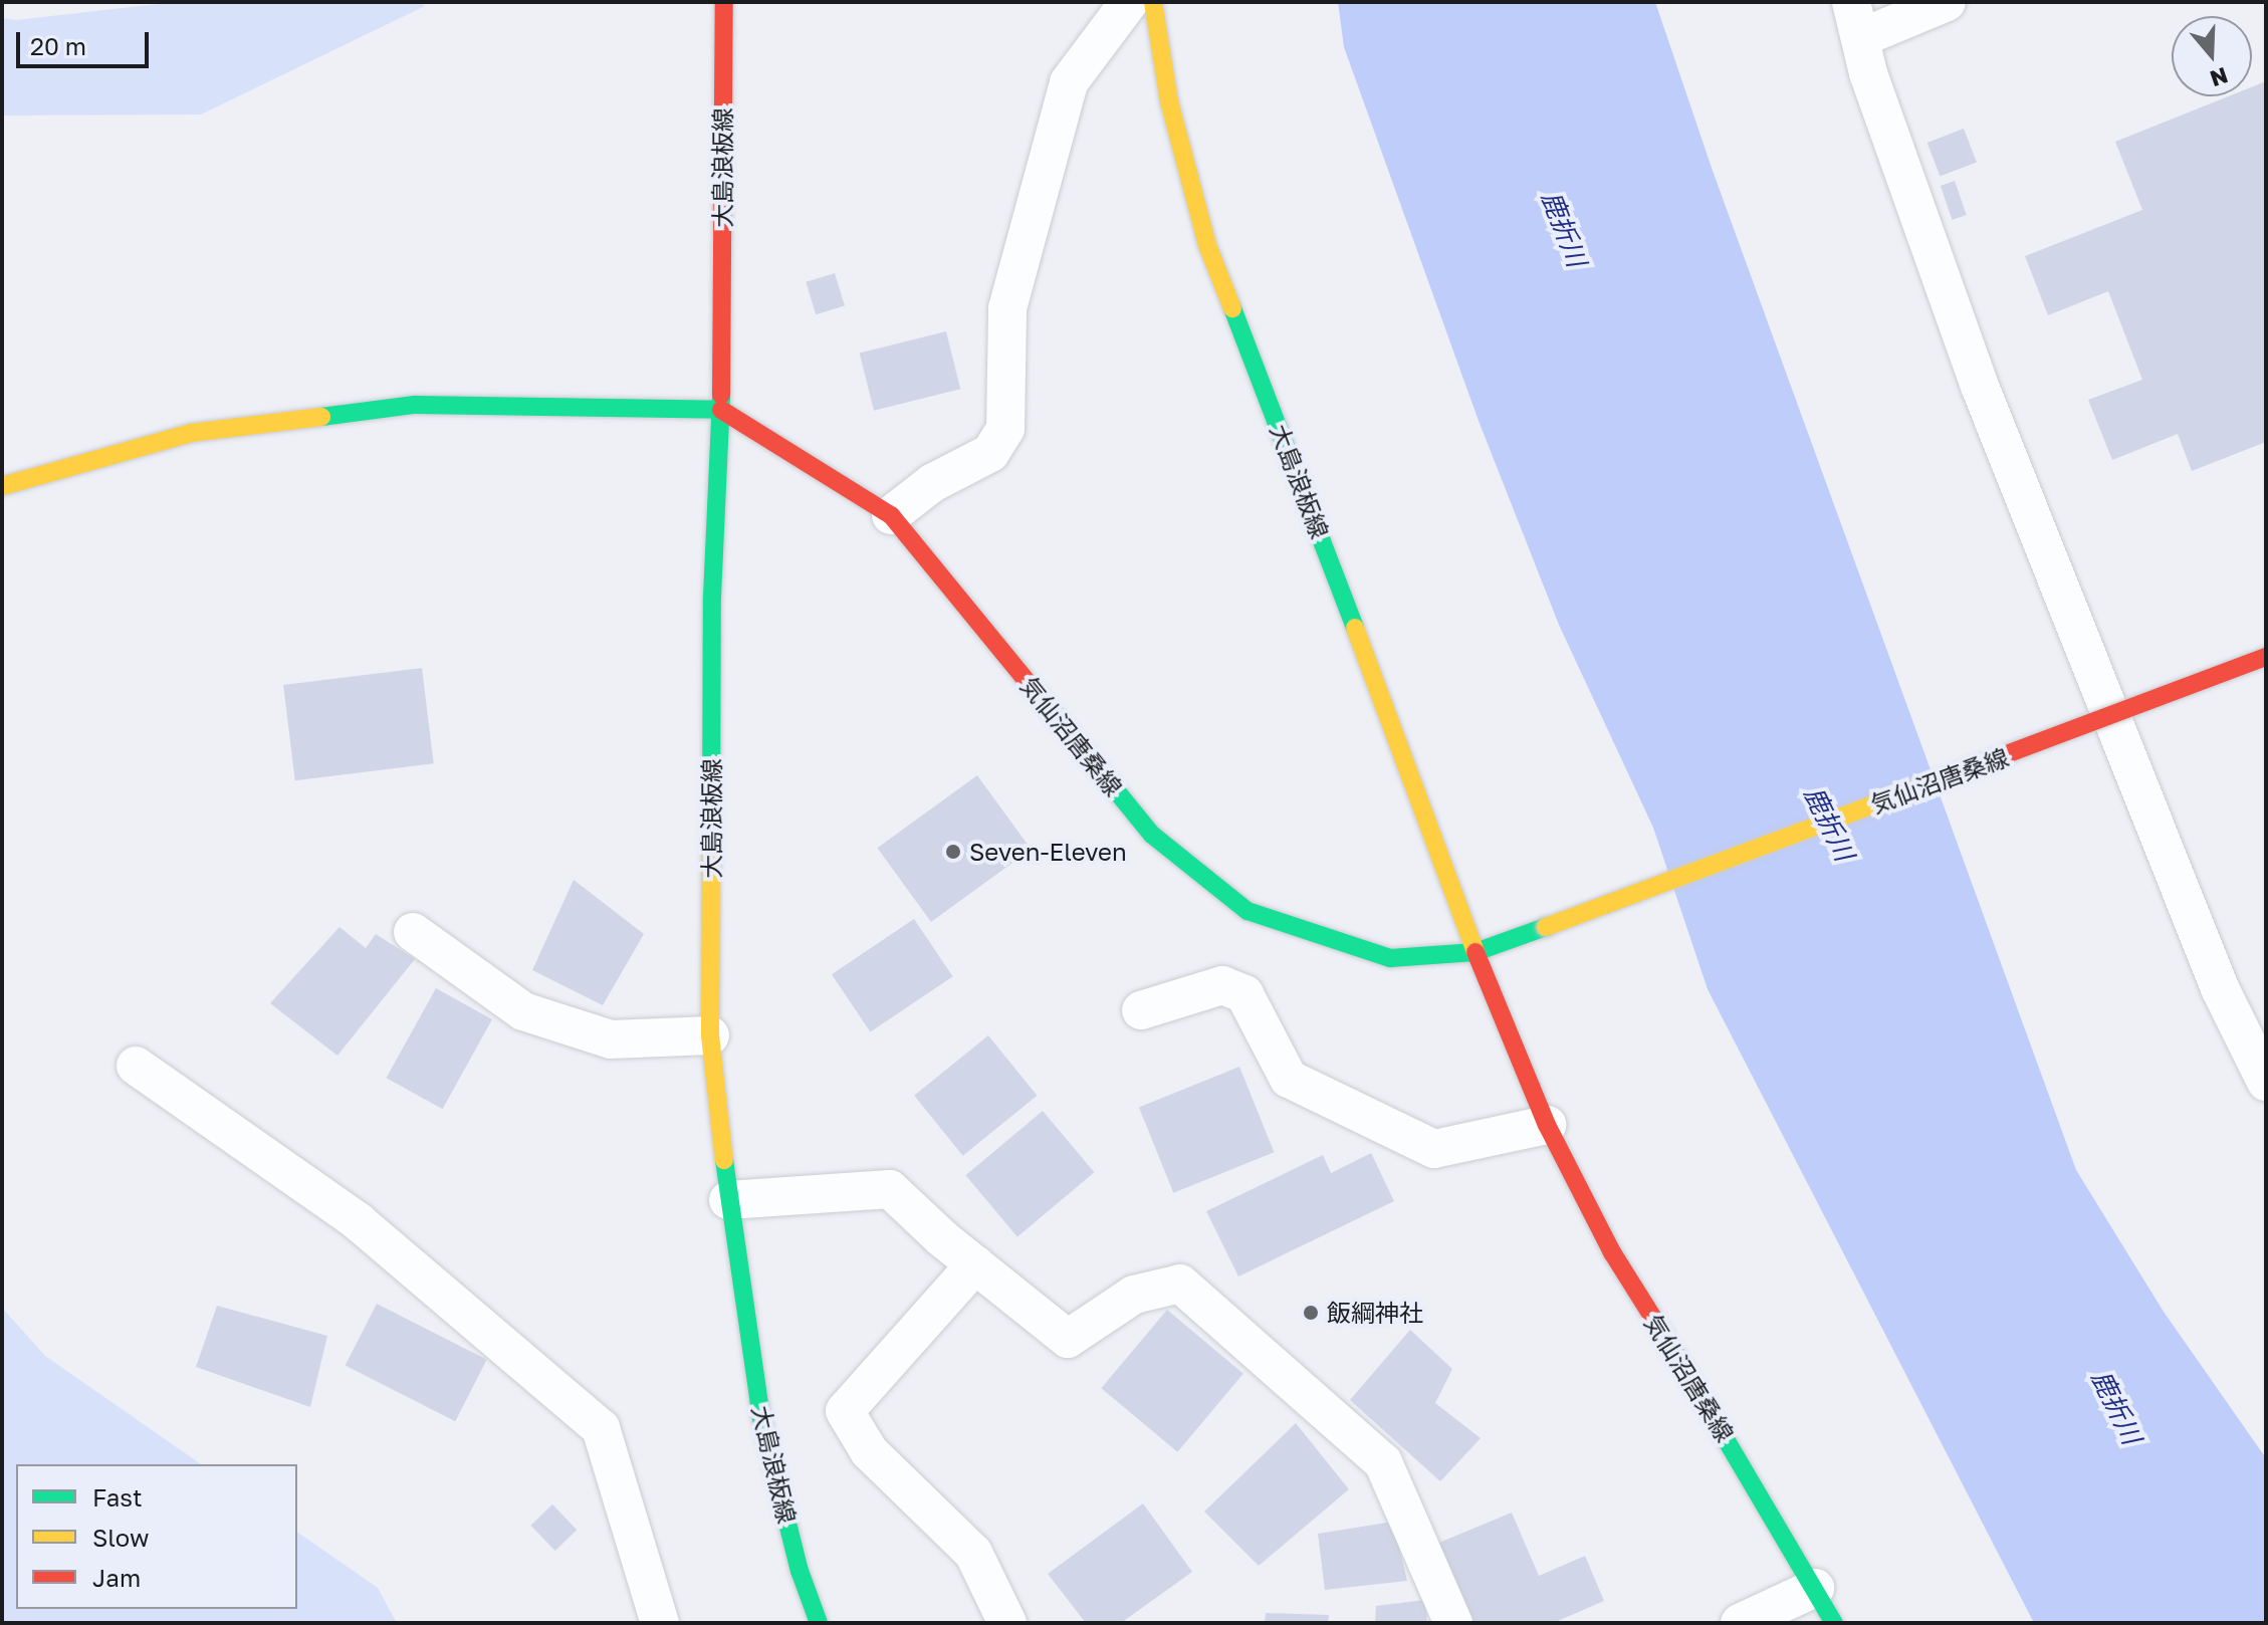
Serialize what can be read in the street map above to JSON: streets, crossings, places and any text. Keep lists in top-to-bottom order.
{
  "streets": {
    "main road": ["大島浪板線", "気仙沼唐桑線"]
  },
  "crossings": [
    ["大島浪板線", "気仙沼唐桑線"]
  ],
  "water": ["鹿折川"],
  "places": ["Seven-Eleven", "飯綱神社"],
  "legend": ["Fast", "Slow", "Jam"],
  "scale_bar": "20 m",
  "north": "bottom"
}
